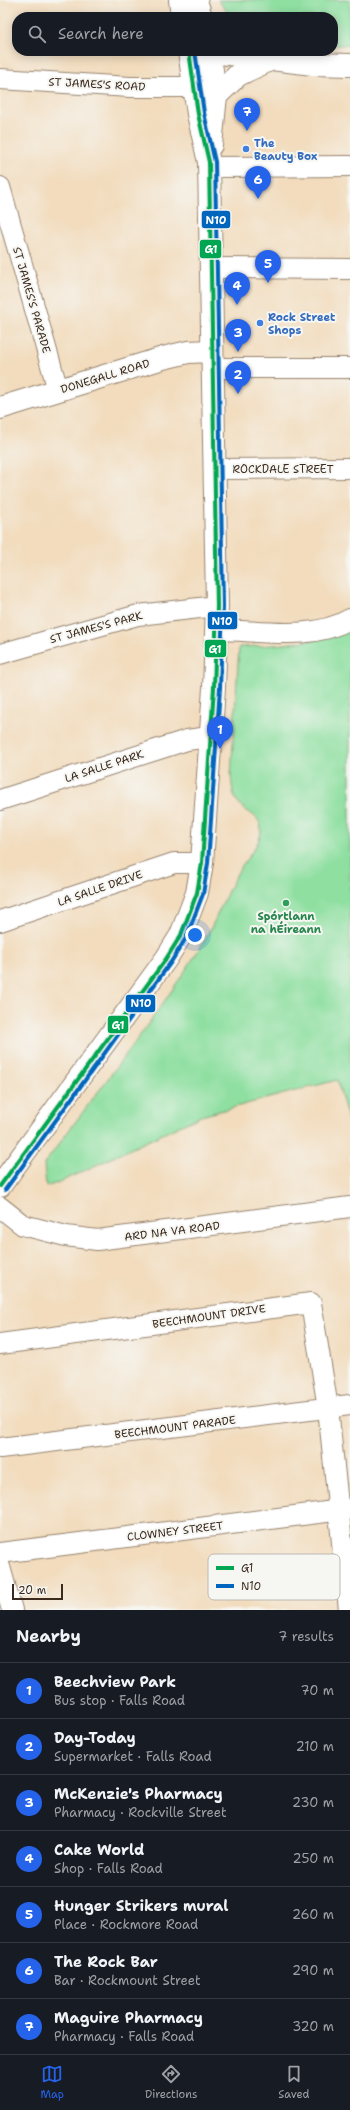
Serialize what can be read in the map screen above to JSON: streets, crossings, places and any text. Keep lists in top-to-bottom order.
{
  "streets": {
    "main road": ["DONEGALL ROAD"],
    "street": [
      "ST JAMES'S ROAD",
      "ST JAMES'S PARADE",
      "ROCKDALE STREET",
      "ST JAMES'S PARK",
      "LA SALLE PARK",
      "LA SALLE DRIVE",
      "ARD NA VA ROAD",
      "BEECHMOUNT DRIVE",
      "BEECHMOUNT PARADE",
      "CLOWNEY STREET"
    ]
  },
  "crossings": [
    ["ST JAMES'S PARADE", "DONEGALL ROAD"],
    ["BEECHMOUNT DRIVE", "BEECHMOUNT PARADE"]
  ],
  "places": ["The Beauty Box", "Rock Street Shops", "Spórtlann na hÉireann"],
  "lines": ["transit line G1", "transit line N10"],
  "legend": ["G1", "N10"],
  "scale_bar": "20 m",
  "page": {
    "search": "Search here",
    "pins": [
      "7",
      "6",
      "5",
      "4",
      "3",
      "2",
      "1"
    ],
    "scale": "20 m",
    "heading": ["Nearby", "7 results"],
    "list": [
      {
        "mark": "1",
        "name": "Beechview Park",
        "note": "Bus stop · Falls Road",
        "value": "70 m"
      },
      {
        "mark": "2",
        "name": "Day-Today",
        "note": "Supermarket · Falls Road",
        "value": "210 m"
      },
      {
        "mark": "3",
        "name": "McKenzie's Pharmacy",
        "note": "Pharmacy · Rockville Street",
        "value": "230 m"
      },
      {
        "mark": "4",
        "name": "Cake World",
        "note": "Shop · Falls Road",
        "value": "250 m"
      },
      {
        "mark": "5",
        "name": "Hunger Strikers mural",
        "note": "Place · Rockmore Road",
        "value": "260 m"
      },
      {
        "mark": "6",
        "name": "The Rock Bar",
        "note": "Bar · Rockmount Street",
        "value": "290 m"
      },
      {
        "mark": "7",
        "name": "Maguire Pharmacy",
        "note": "Pharmacy · Falls Road",
        "value": "320 m"
      }
    ],
    "nav": ["Map", "Directions", "Saved"]
  }
}
